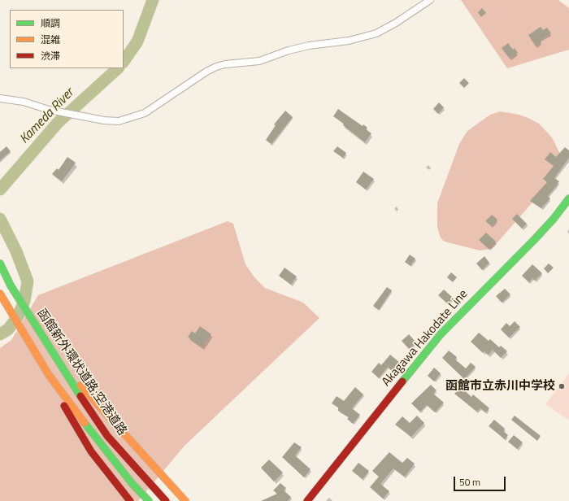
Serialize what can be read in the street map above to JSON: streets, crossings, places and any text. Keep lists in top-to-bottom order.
{
  "streets": {
    "main road": ["Akagawa Hakodate Line", "函館新外環状道路;空港道路"]
  },
  "water": ["Kameda River"],
  "places": ["函館市立赤川中学校"],
  "legend": ["順調", "混雑", "渋滞"],
  "scale_bar": "50 m"
}
